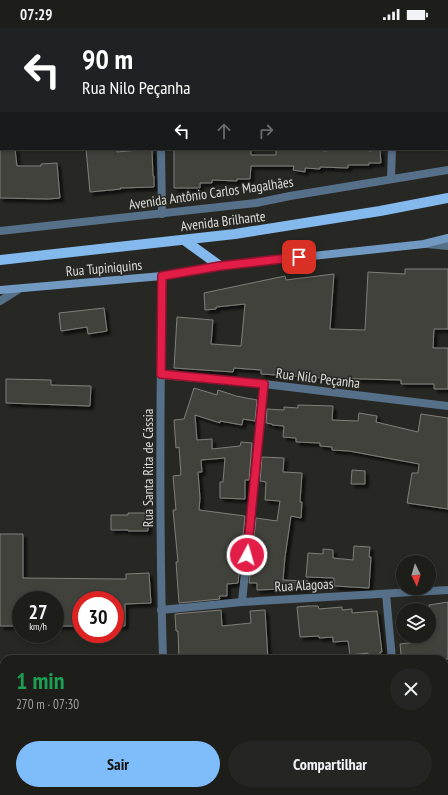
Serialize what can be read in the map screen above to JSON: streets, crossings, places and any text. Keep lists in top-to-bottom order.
{
  "streets": {
    "main road": ["Avenida Brilhante"],
    "street": [
      "Avenida Antônio Carlos Magalhães",
      "Rua Tupiniquins",
      "Rua Nilo Peçanha",
      "Rua Santa Rita de Cássia",
      "Rua Alagoas"
    ]
  },
  "crossings": [
    ["Rua Tupiniquins", "Rua Santa Rita de Cássia"],
    ["Rua Nilo Peçanha", "Rua Santa Rita de Cássia"],
    ["Rua Santa Rita de Cássia", "Rua Alagoas"]
  ],
  "north": "bottom",
  "page": {
    "status": "07:29",
    "turn": ["90 m", "Rua Nilo Peçanha"],
    "speed": "27 km/h",
    "limit": "30",
    "heading": ["1 min", "270 m · 07:30"],
    "buttons": ["Sair", "Compartilhar"]
  }
}
